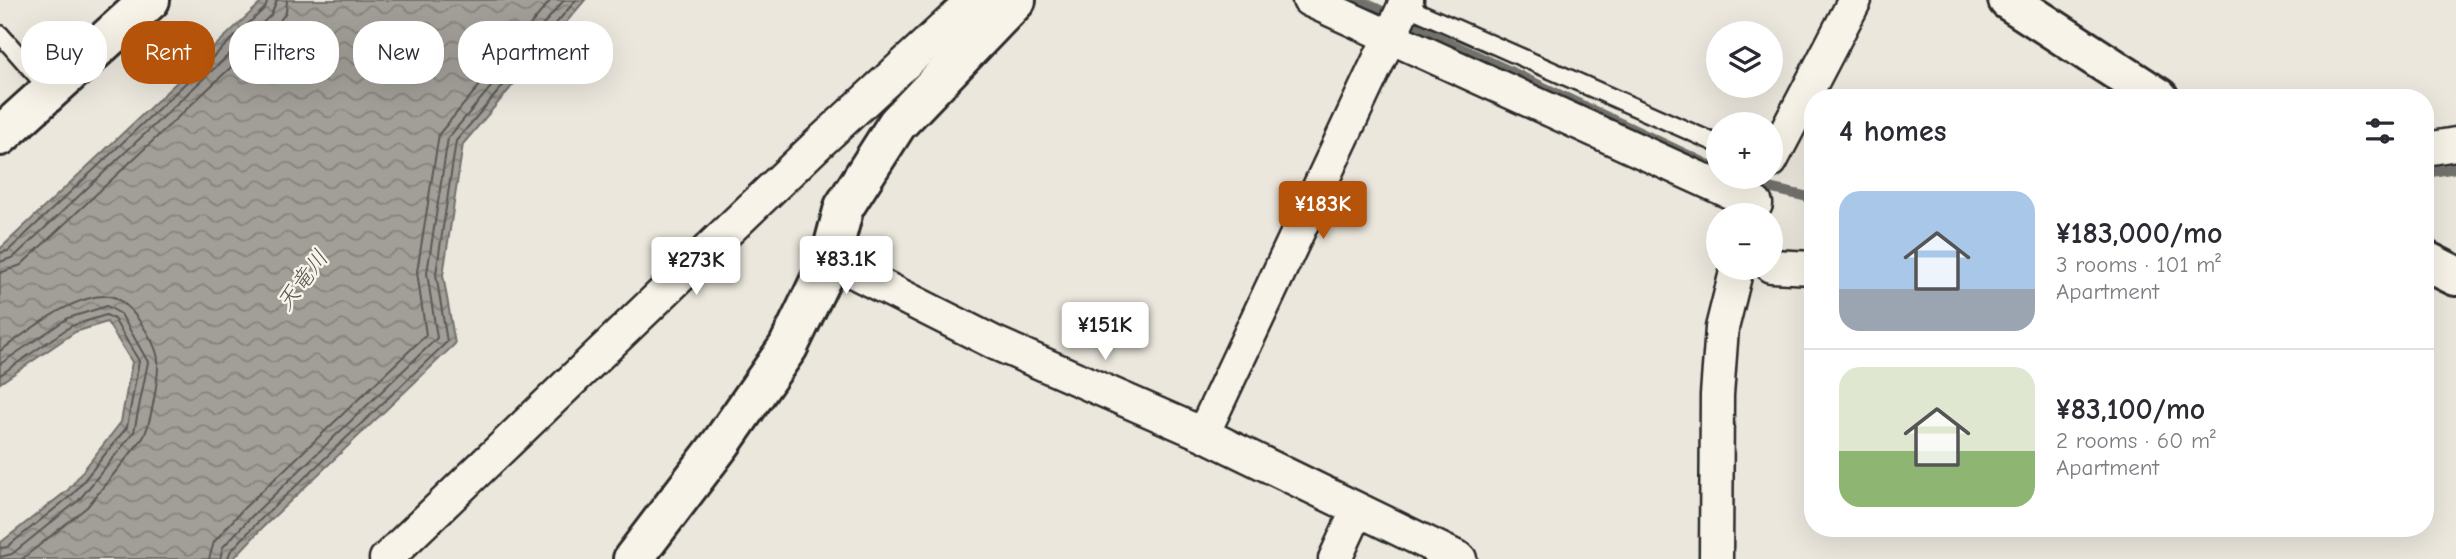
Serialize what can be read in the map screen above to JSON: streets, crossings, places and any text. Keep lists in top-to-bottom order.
{
  "water": ["天竜川"],
  "page": {
    "map_buttons": ["+", "−"],
    "chip": [
      "Buy",
      "Rent",
      "Filters",
      "New",
      "Apartment"
    ],
    "heading": "4 homes",
    "list": [
      {
        "name": "¥183,000/mo",
        "note": "3 rooms · 101 m² · Apartment"
      },
      {
        "name": "¥83,100/mo",
        "note": "2 rooms · 60 m² · Apartment"
      }
    ],
    "price": [
      "¥183K",
      "¥83.1K",
      "¥273K",
      "¥151K"
    ]
  }
}
